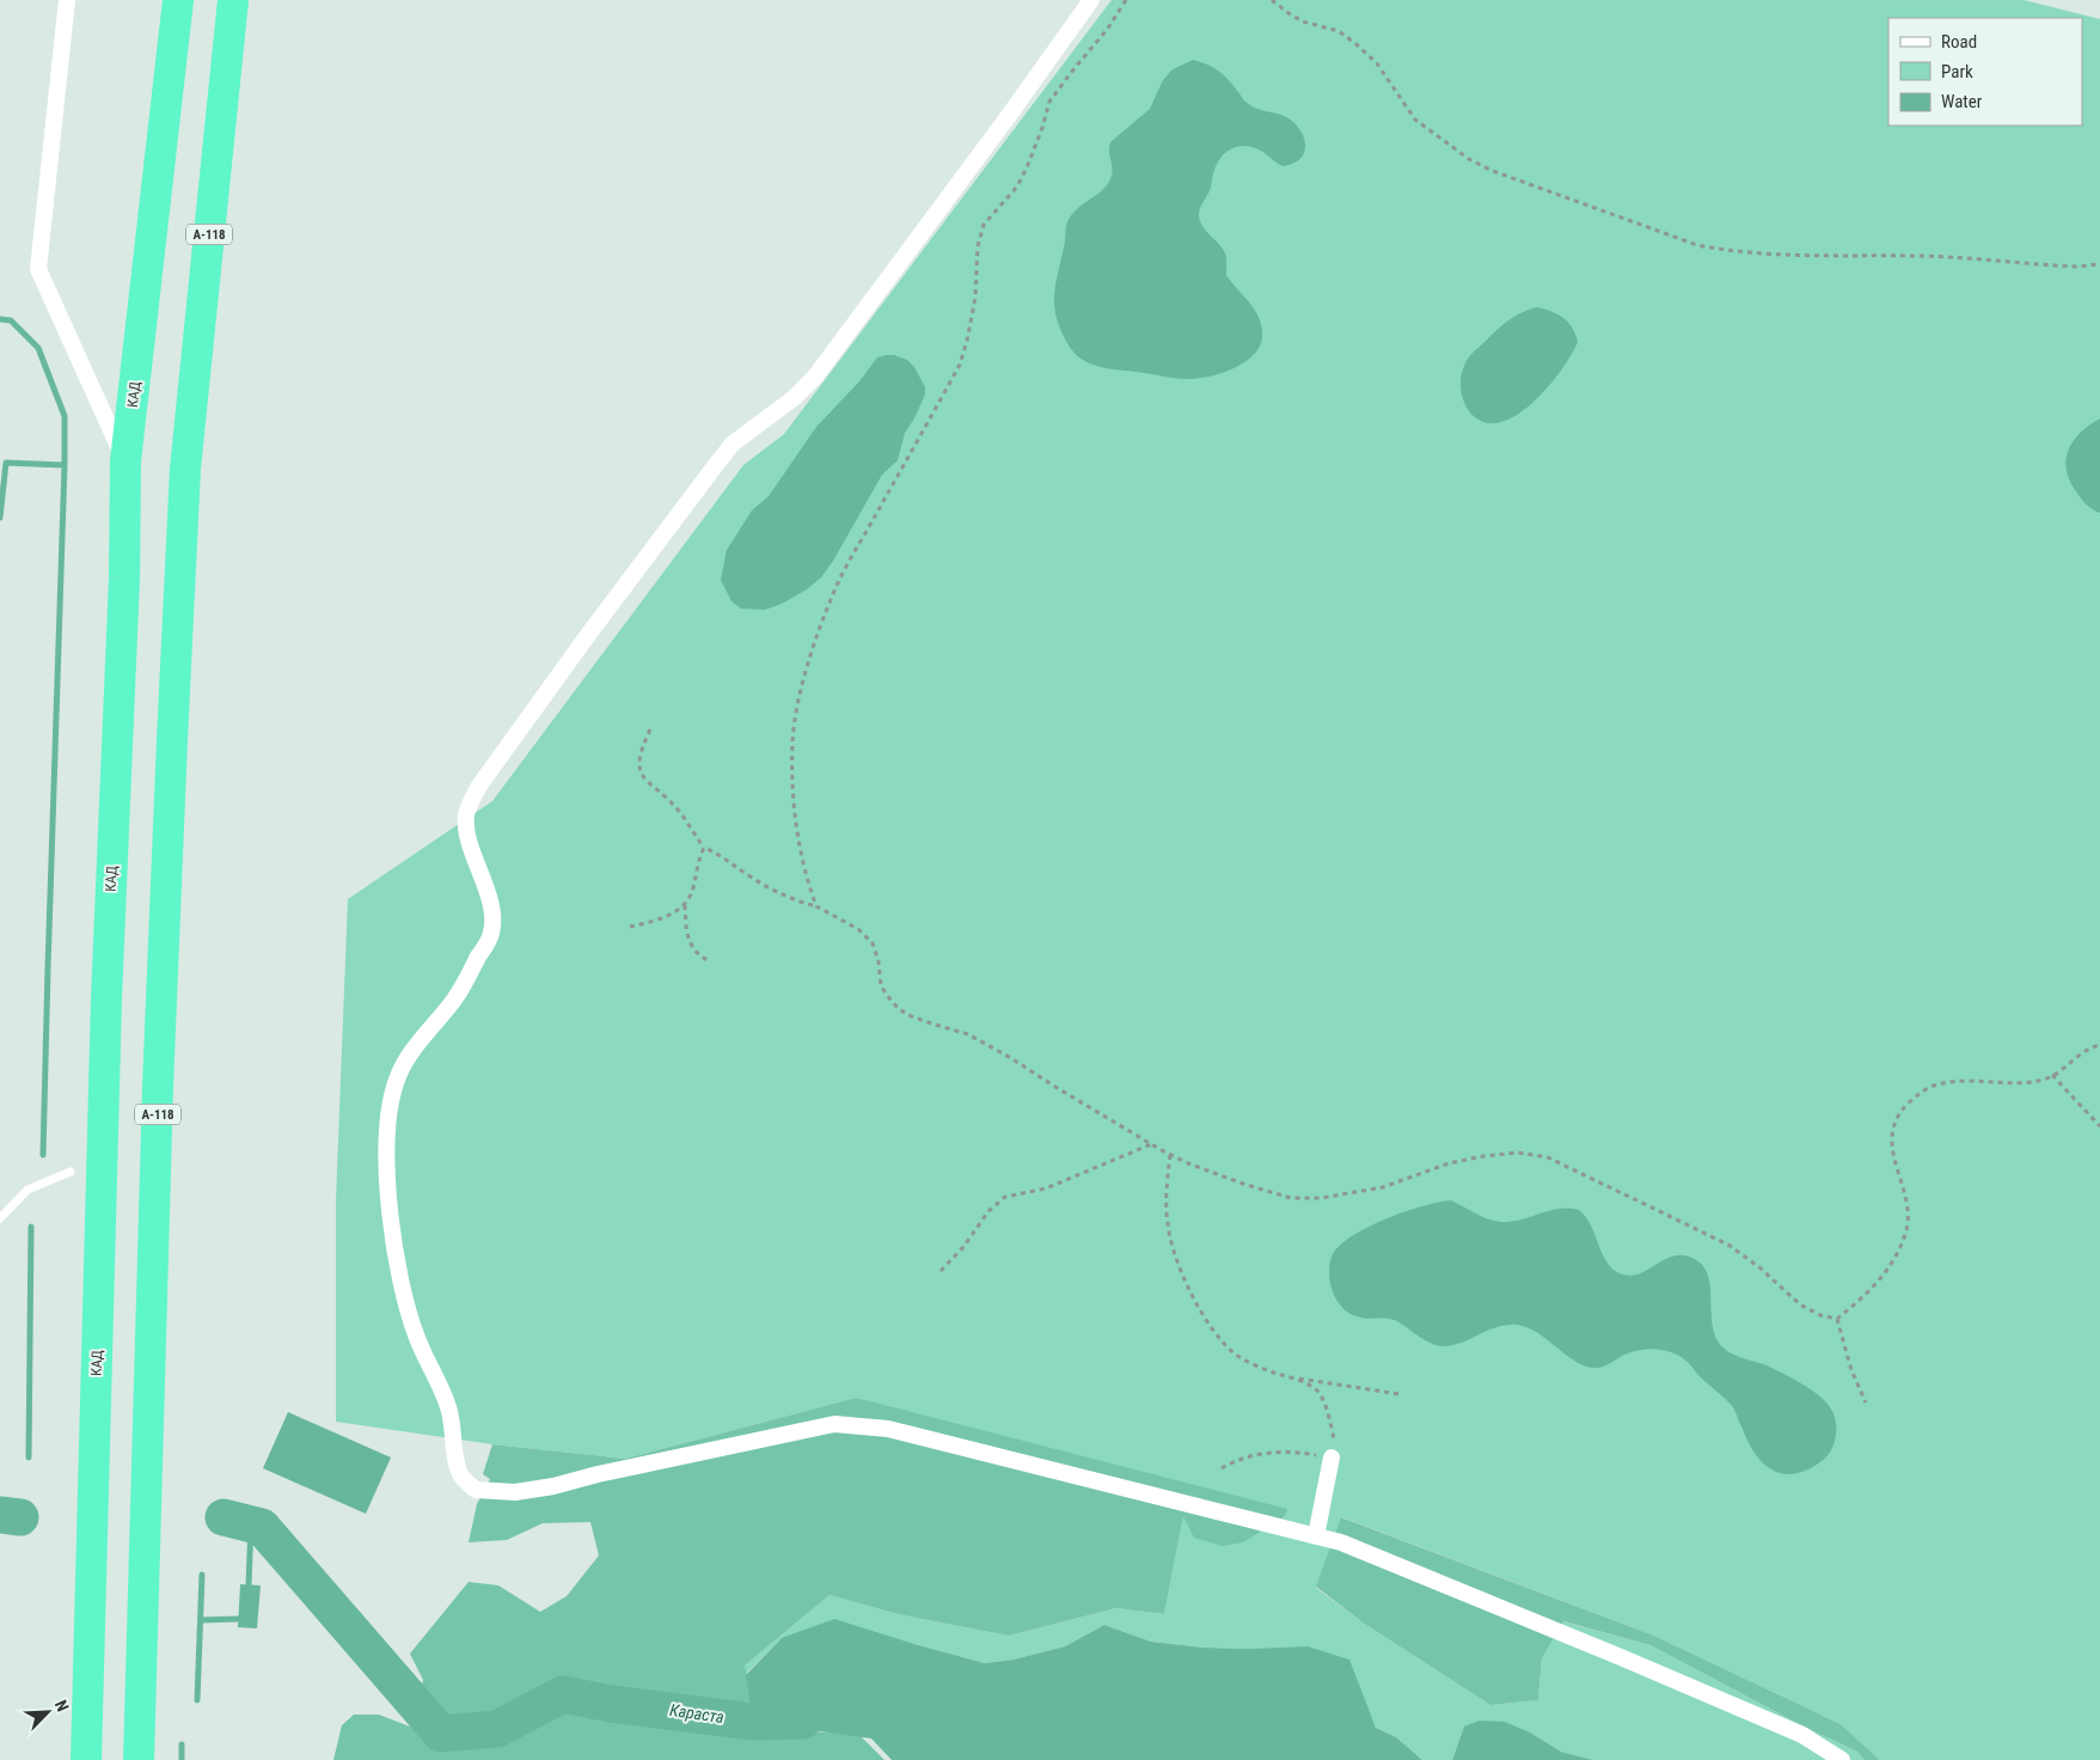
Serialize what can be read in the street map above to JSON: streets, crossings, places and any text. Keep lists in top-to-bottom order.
{
  "streets": {
    "highway": ["А-118", "КАД"]
  },
  "water": ["Караста"],
  "legend": ["Road", "Park", "Water"],
  "north": "top right"
}
